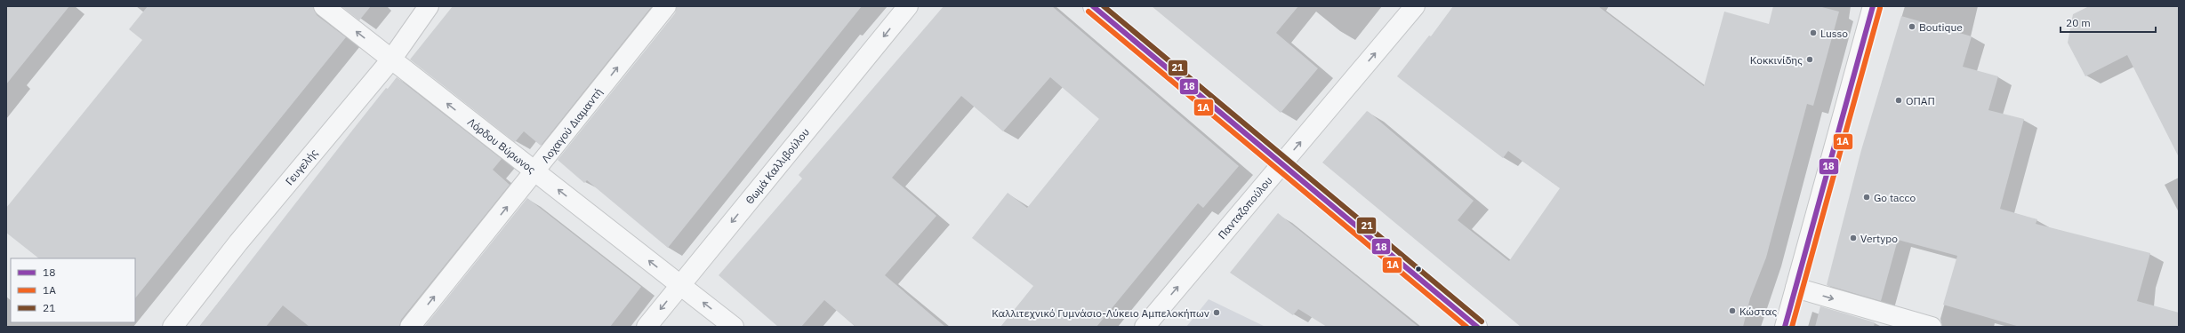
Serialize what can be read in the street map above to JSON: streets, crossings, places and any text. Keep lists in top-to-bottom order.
{
  "streets": {
    "street": [
      "Λοχαγού Διαμαντή",
      "Λόρδου Βύρωνος",
      "Θωμά Καλλιβούλου",
      "Γευγελής",
      "Πανταζοπούλου"
    ]
  },
  "crossings": [
    ["Λοχαγού Διαμαντή", "Λόρδου Βύρωνος"],
    ["Λόρδου Βύρωνος", "Θωμά Καλλιβούλου"],
    ["Λόρδου Βύρωνος", "Γευγελής"]
  ],
  "one_way": [
    "Λοχαγού Διαμαντή",
    "Λόρδου Βύρωνος",
    "Θωμά Καλλιβούλου",
    "Πανταζοπούλου"
  ],
  "places": [
    "Boutique",
    "Lusso",
    "Κοκκινίδης",
    "ΟΠΑΠ",
    "Go tacco",
    "Vertypo",
    "Κώστας",
    "Καλλιτεχνικό Γυμνάσιο-Λύκειο Αμπελοκήπων"
  ],
  "lines": ["transit line 18", "transit line 21", "transit line 1Α"],
  "legend": ["18", "1Α", "21"],
  "scale_bar": "20 m"
}
